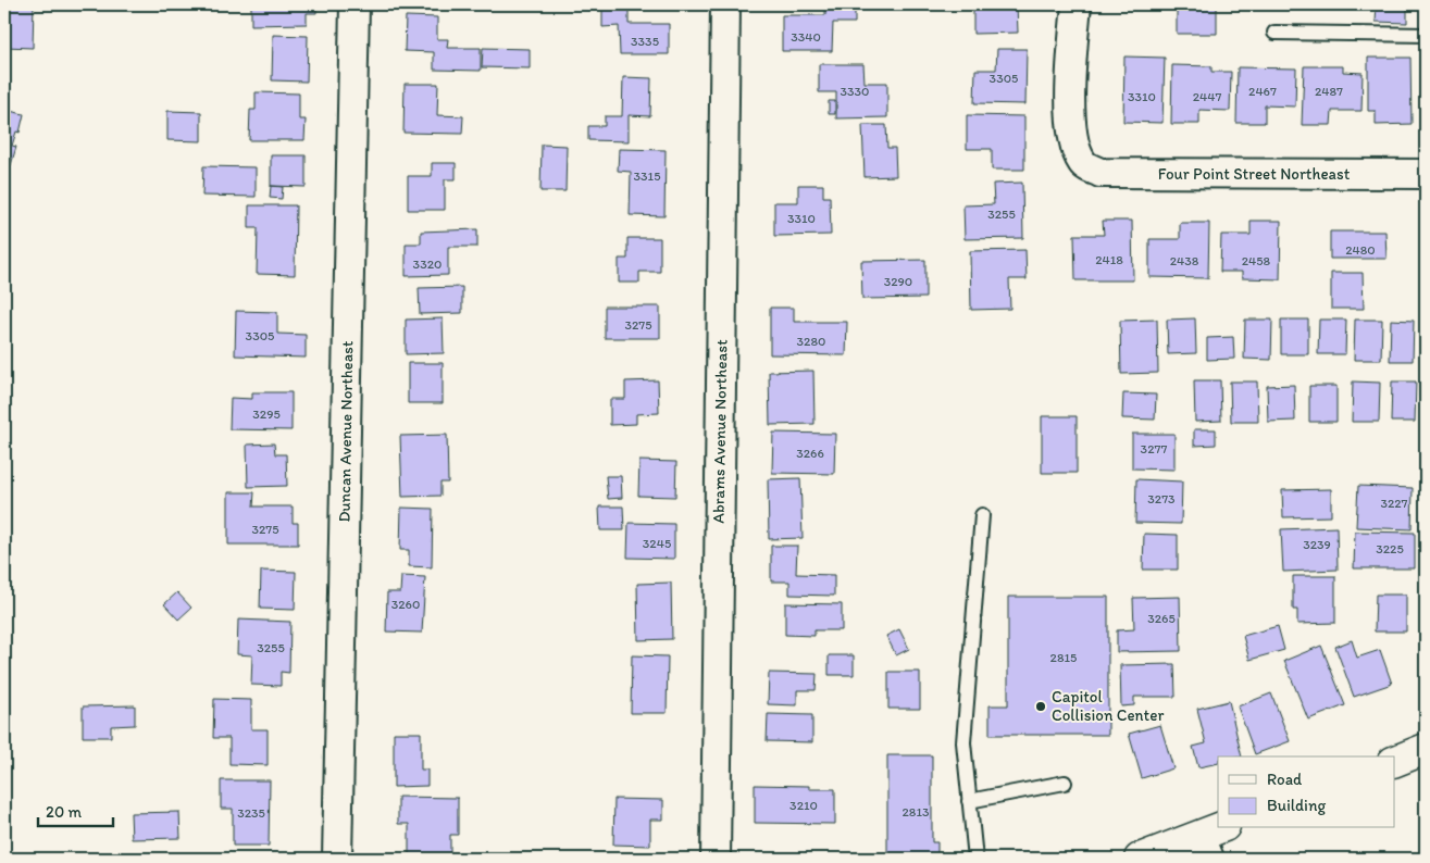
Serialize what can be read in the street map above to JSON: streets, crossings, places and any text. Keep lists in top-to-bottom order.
{
  "streets": {
    "street": ["Four Point Street Northeast", "Duncan Avenue Northeast", "Abrams Avenue Northeast"]
  },
  "places": ["Capitol Collision Center"],
  "house_numbers": [
    "3340",
    "3335",
    "3305",
    "3330",
    "2467",
    "2487",
    "3310",
    "2447",
    "3315",
    "3255",
    "3310",
    "2480",
    "2418",
    "2438",
    "2458",
    "3320",
    "3290",
    "3275",
    "3305",
    "3280",
    "3295",
    "3277",
    "3266",
    "3273",
    "3227",
    "3275",
    "3245",
    "3239",
    "3225",
    "3260",
    "3265",
    "3255",
    "2815",
    "3210",
    "2813",
    "3235"
  ],
  "legend": ["Road", "Building"],
  "scale_bar": "20 m"
}
